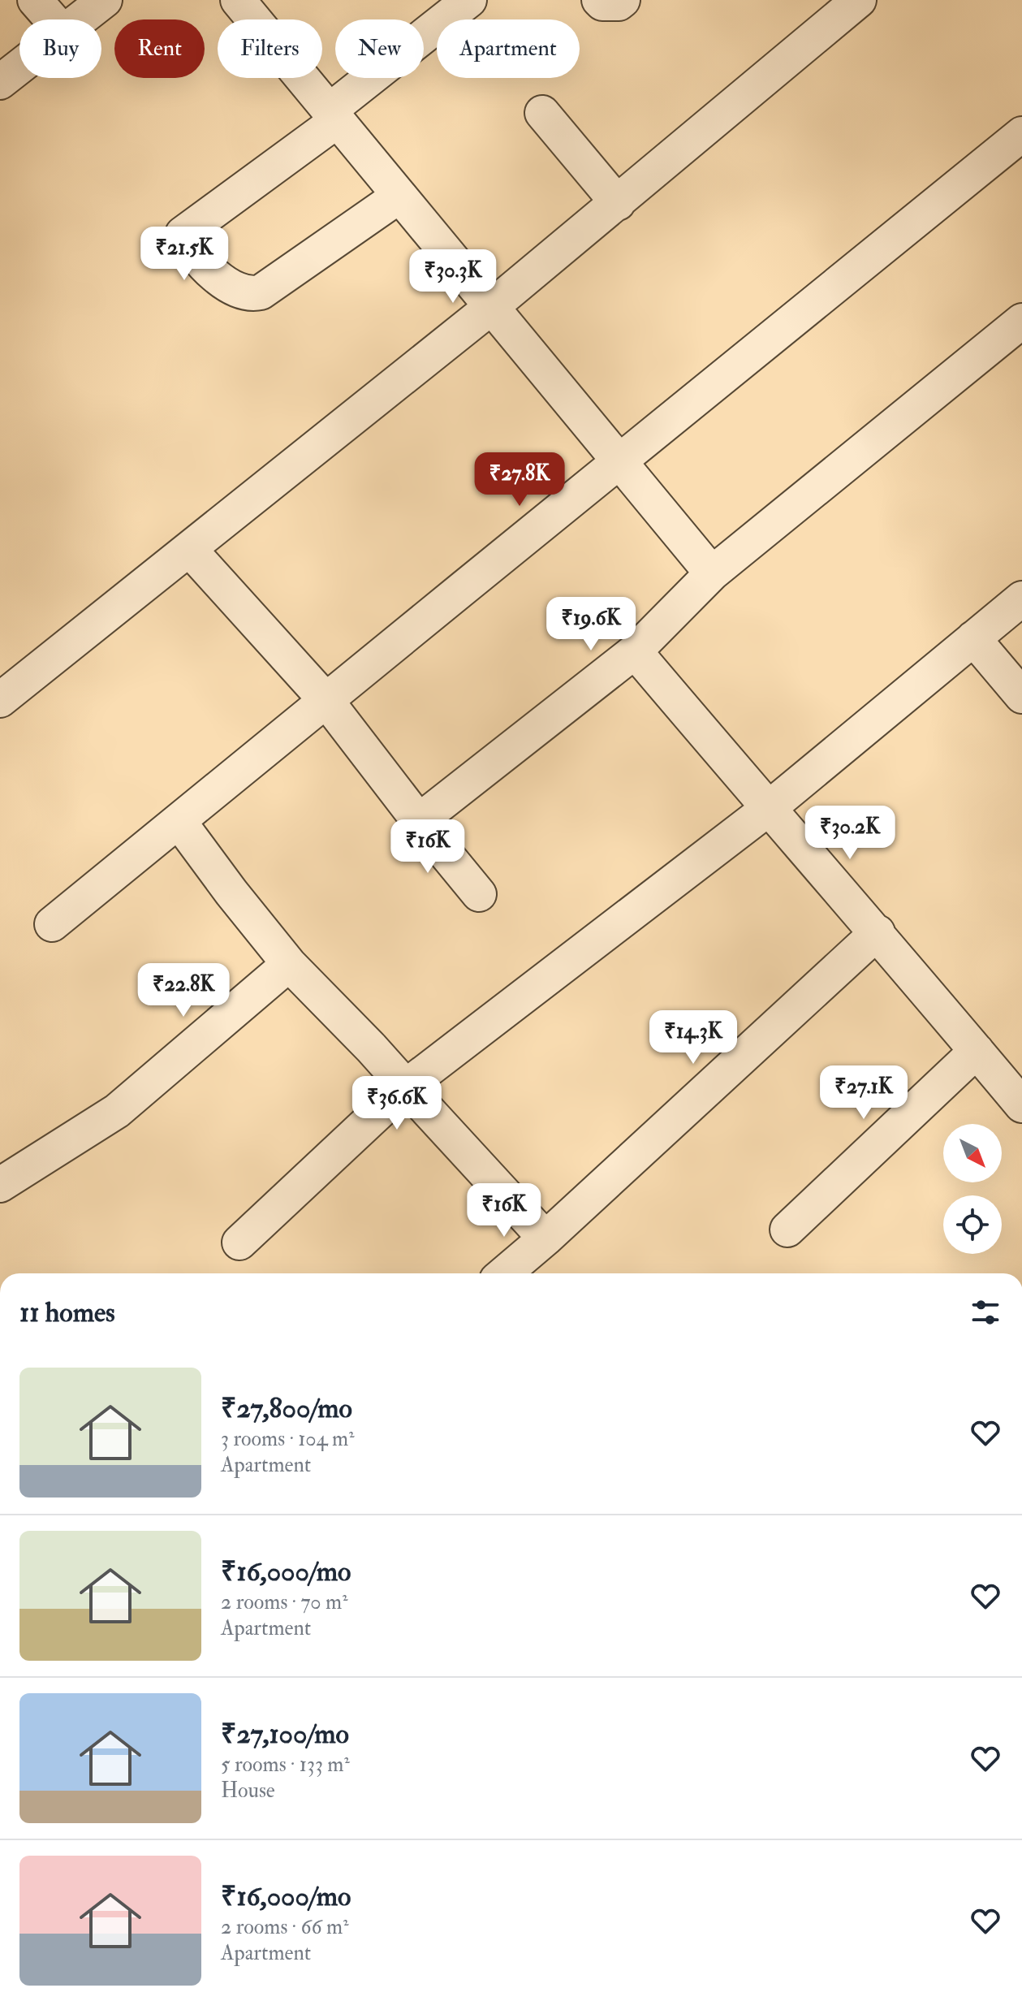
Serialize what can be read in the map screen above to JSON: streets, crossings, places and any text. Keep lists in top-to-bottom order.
{
  "north": "bottom right",
  "page": {
    "chip": [
      "Buy",
      "Rent",
      "Filters",
      "New",
      "Apartment"
    ],
    "price": [
      "₹21.5K",
      "₹30.3K",
      "₹27.8K",
      "₹19.6K",
      "₹30.2K",
      "₹16K",
      "₹22.8K",
      "₹14.3K",
      "₹27.1K",
      "₹36.6K",
      "₹16K"
    ],
    "heading": "11 homes",
    "list": [
      {
        "name": "₹27,800/mo",
        "note": "3 rooms · 104 m² · Apartment"
      },
      {
        "name": "₹16,000/mo",
        "note": "2 rooms · 70 m² · Apartment"
      },
      {
        "name": "₹27,100/mo",
        "note": "5 rooms · 133 m² · House"
      },
      {
        "name": "₹16,000/mo",
        "note": "2 rooms · 66 m² · Apartment"
      }
    ]
  }
}
